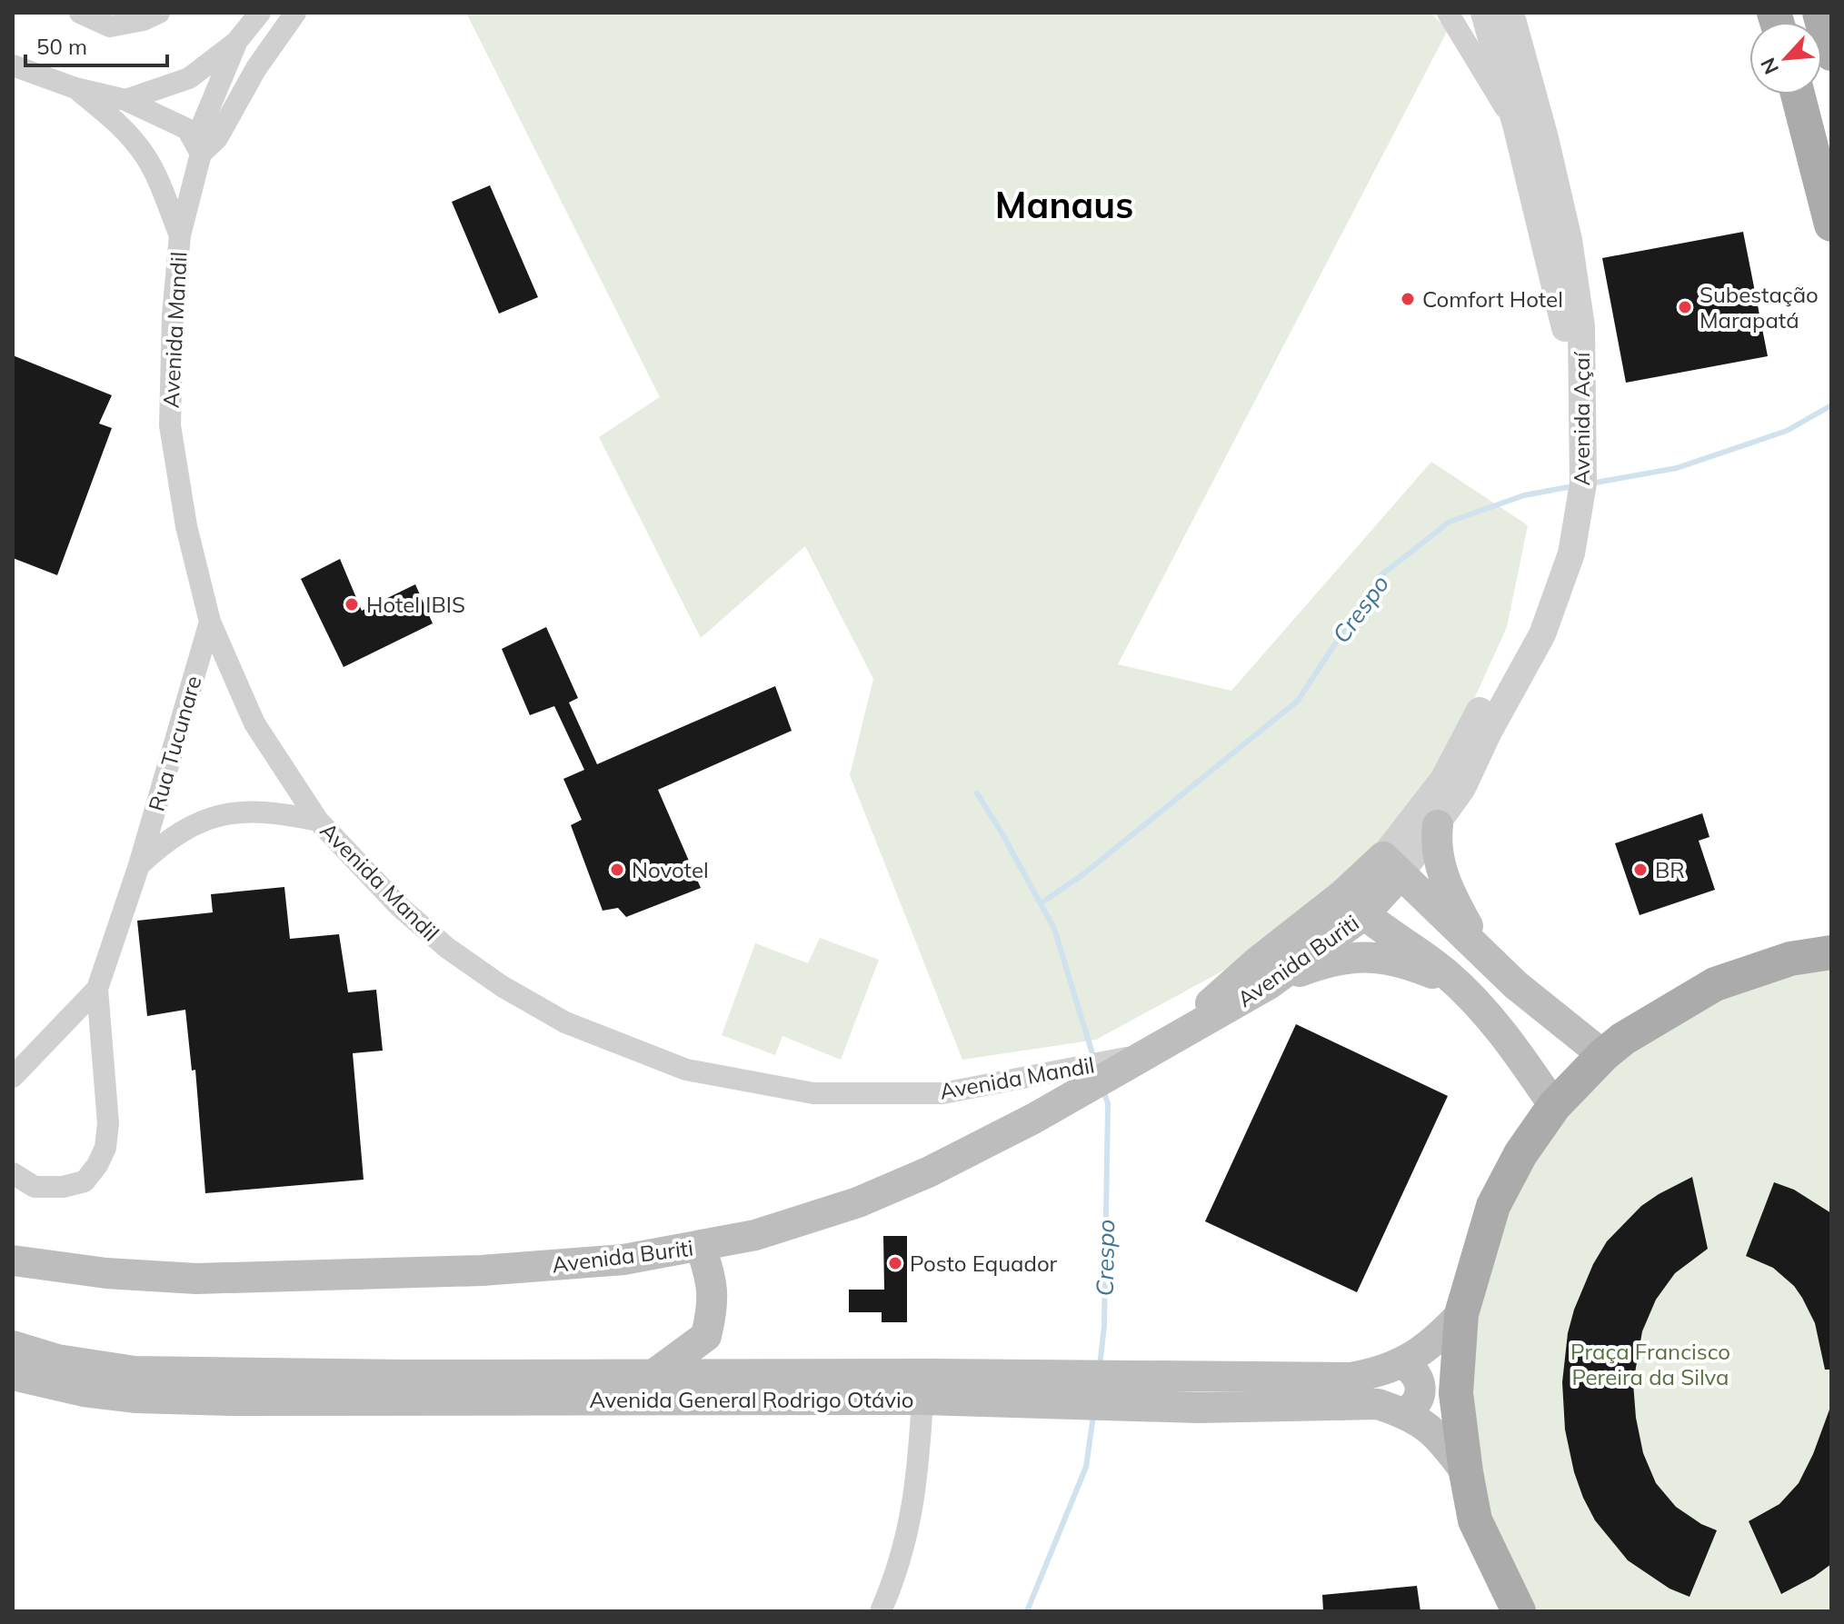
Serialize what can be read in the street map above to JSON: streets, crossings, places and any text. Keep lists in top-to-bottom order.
{
  "streets": {
    "main road": ["Avenida Buriti", "Avenida General Rodrigo Otávio"],
    "street": ["Avenida Mandil", "Avenida Açaí", "Rua Tucunare"]
  },
  "crossings": [
    ["Avenida Mandil", "Rua Tucunare"],
    ["Avenida Mandil", "Avenida Buriti"],
    ["Avenida Açaí", "Avenida Buriti"]
  ],
  "districts": ["Manaus"],
  "water": ["Crespo"],
  "parks": ["Praça Francisco Pereira da Silva"],
  "places": [
    "Comfort Hotel",
    "Subestação Marapatá",
    "Hotel IBIS",
    "Novotel",
    "BR",
    "Posto Equador"
  ],
  "scale_bar": "50 m",
  "north": "bottom left"
}
